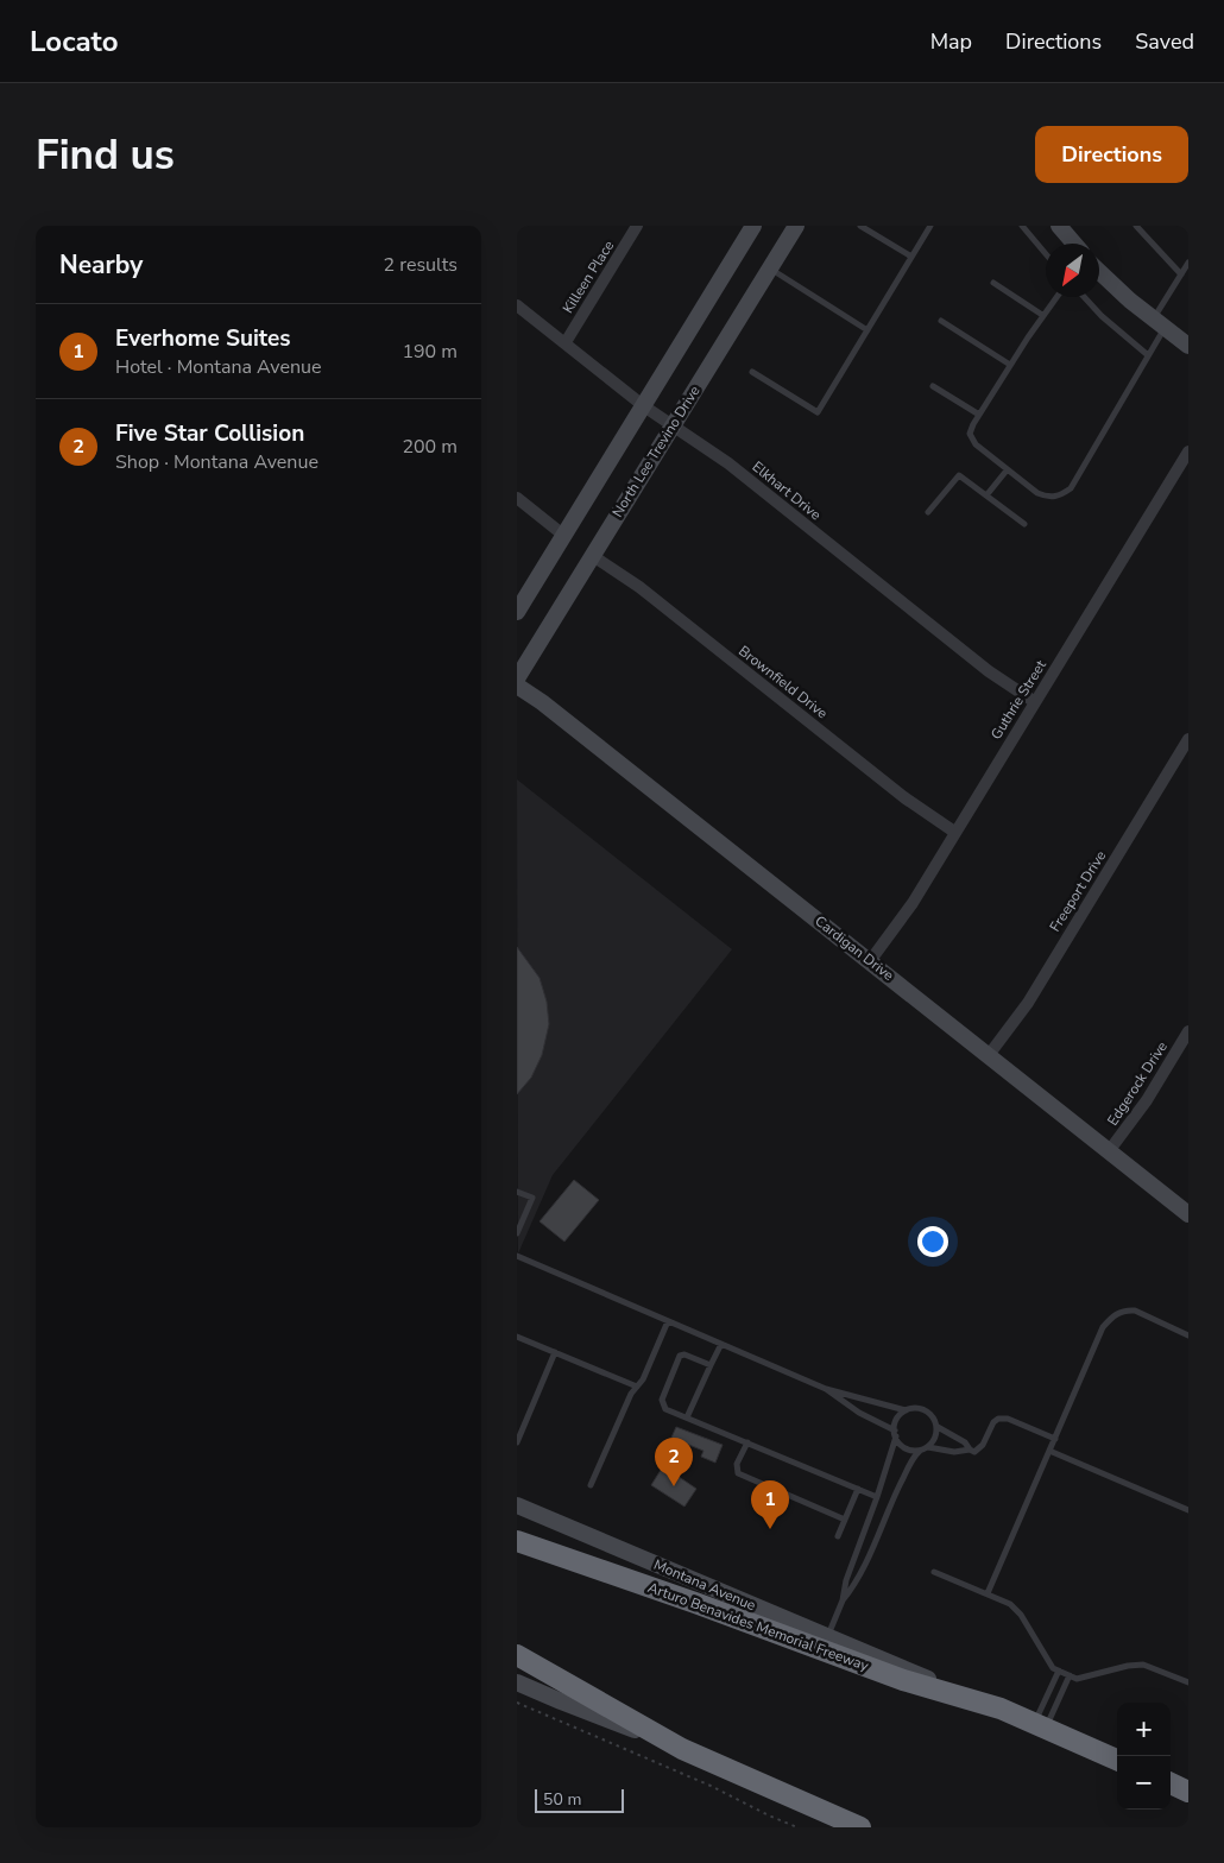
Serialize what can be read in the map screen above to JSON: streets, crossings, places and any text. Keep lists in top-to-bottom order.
{
  "streets": {
    "highway": ["Montana Avenue", "Arturo Benavides Memorial Freeway"],
    "main road": ["North Lee Trevino Drive", "Cardigan Drive"],
    "street": [
      "Killeen Place",
      "Elkhart Drive",
      "Brownfield Drive",
      "Guthrie Street",
      "Freeport Drive",
      "Edgerock Drive"
    ]
  },
  "crossings": [
    ["Killeen Place", "Elkhart Drive"],
    ["North Lee Trevino Drive", "Elkhart Drive"],
    ["North Lee Trevino Drive", "Brownfield Drive"],
    ["Elkhart Drive", "Guthrie Street"],
    ["Brownfield Drive", "Guthrie Street"],
    ["Guthrie Street", "Cardigan Drive"],
    ["Freeport Drive", "Cardigan Drive"],
    ["Cardigan Drive", "Edgerock Drive"],
    ["Montana Avenue", "Arturo Benavides Memorial Freeway"]
  ],
  "scale_bar": "50 m",
  "north": "bottom left",
  "page": {
    "header": "Locato",
    "nav": ["Map", "Directions", "Saved"],
    "buttons": "Directions",
    "title": "Find us",
    "heading": ["Nearby", "2 results"],
    "list": [
      {
        "mark": "1",
        "name": "Everhome Suites",
        "note": "Hotel · Montana Avenue",
        "value": "190 m"
      },
      {
        "mark": "2",
        "name": "Five Star Collision",
        "note": "Shop · Montana Avenue",
        "value": "200 m"
      }
    ],
    "pins": ["2", "1"],
    "map_buttons": ["+", "−"],
    "scale": "50 m"
  }
}
